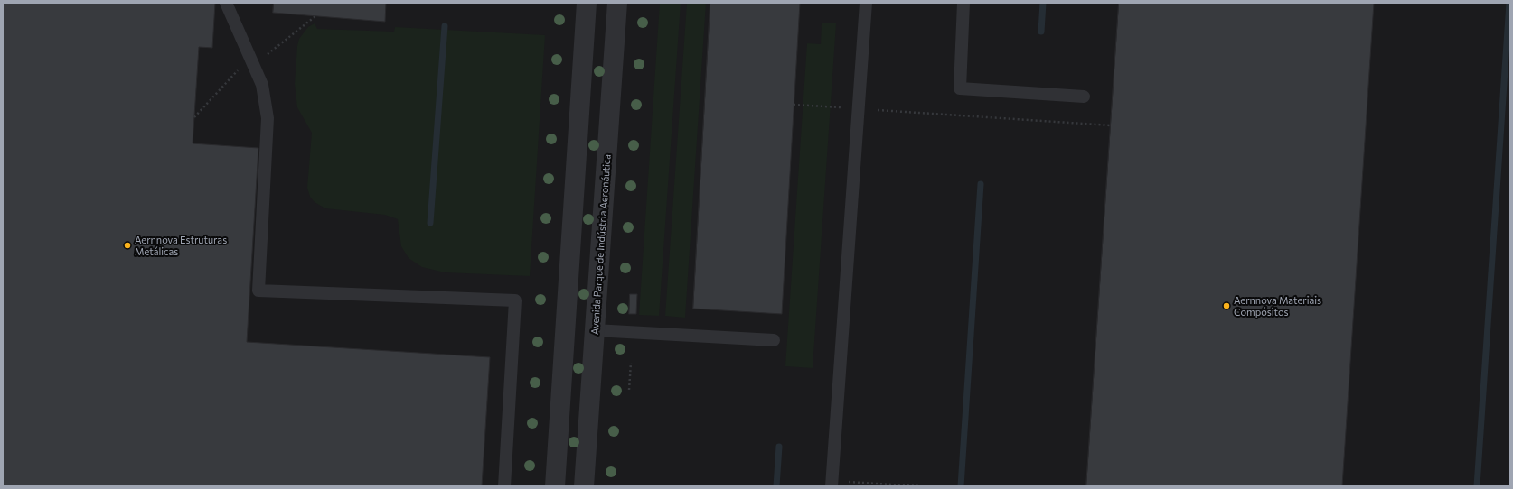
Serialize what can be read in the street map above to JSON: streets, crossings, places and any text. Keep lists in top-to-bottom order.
{
  "streets": {
    "street": ["Avenida Parque de Indústria Aeronáutica"]
  },
  "places": ["Aernnova Estruturas Metálicas", "Aernnova Materiais Compósitos"]
}
